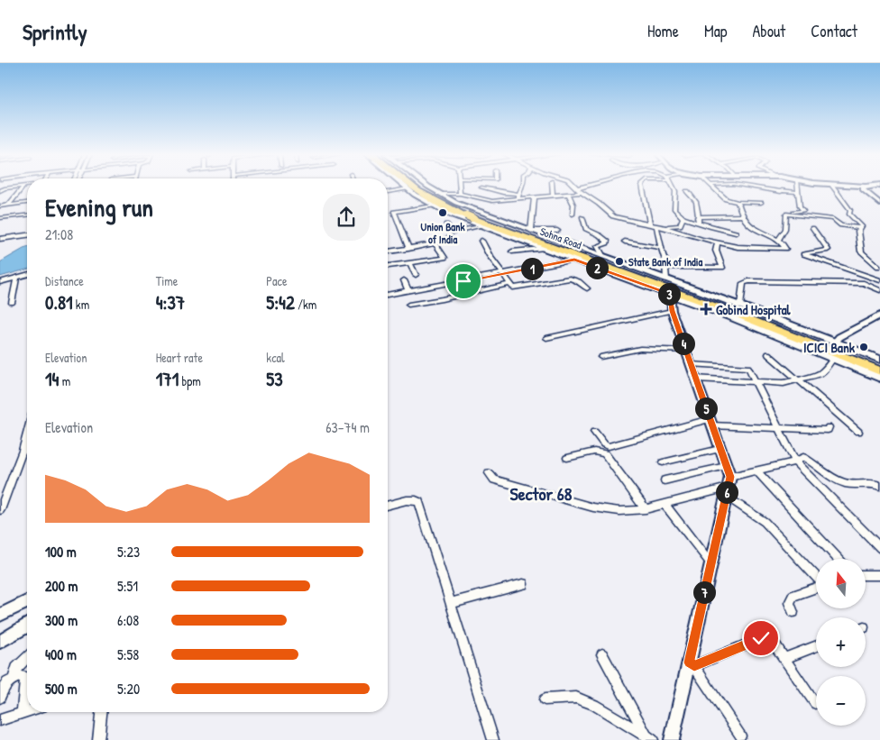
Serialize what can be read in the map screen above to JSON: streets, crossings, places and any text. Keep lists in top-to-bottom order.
{
  "streets": {
    "highway": ["Sohna Road"]
  },
  "districts": ["Sector 68"],
  "places": {
    "other": ["Union Bank of India", "State Bank of India", "ICICI Bank"],
    "health": ["Gobind Hospital"]
  },
  "north": "top",
  "page": {
    "header": "Sprintly",
    "nav": [
      "Home",
      "Map",
      "About",
      "Contact"
    ],
    "heading": ["Evening run", "21:08"],
    "stats": [
      ["Distance", "0.81 km"],
      ["Time", "4:37"],
      ["Pace", "5:42 /km"],
      ["Elevation", "14 m"],
      ["Heart rate", "171 bpm"],
      ["kcal", "53"]
    ],
    "pins": [
      "2",
      "1",
      "3",
      "4",
      "5",
      "6",
      "7"
    ],
    "chart": ["Elevation", "63–74 m"],
    "list": [
      {
        "name": "100 m",
        "note": "5:23"
      },
      {
        "name": "200 m",
        "note": "5:51"
      },
      {
        "name": "300 m",
        "note": "6:08"
      },
      {
        "name": "400 m",
        "note": "5:58"
      },
      {
        "name": "500 m",
        "note": "5:20"
      }
    ],
    "map_buttons": ["+", "−"]
  }
}
